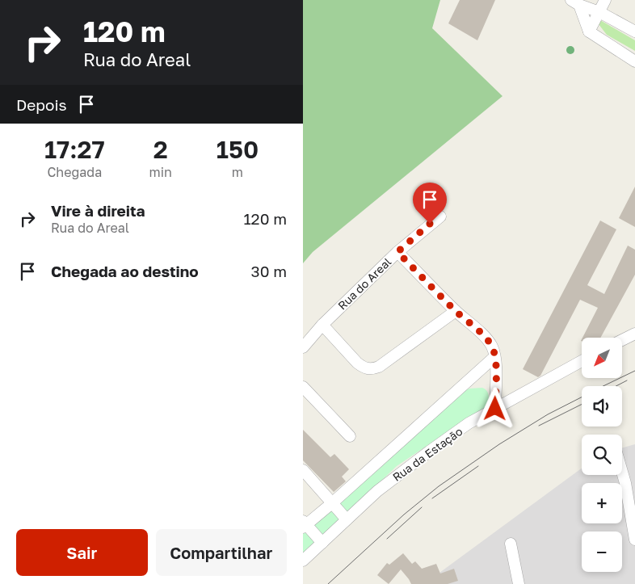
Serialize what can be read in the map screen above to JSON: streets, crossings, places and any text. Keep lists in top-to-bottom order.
{
  "streets": {
    "street": ["Rua do Areal", "Rua da Estação"]
  },
  "north": "bottom left",
  "page": {
    "turn": ["120 m", "Rua do Areal"],
    "then": "Depois",
    "eta": [
      "17:27",
      "Chegada",
      "2",
      "min",
      "150",
      "m"
    ],
    "list": [
      {
        "name": "Vire à direita",
        "note": "Rua do Areal",
        "value": "120 m"
      },
      {
        "name": "Chegada ao destino",
        "value": "30 m"
      }
    ],
    "map_buttons": ["+", "−"],
    "buttons": ["Sair", "Compartilhar"]
  }
}
